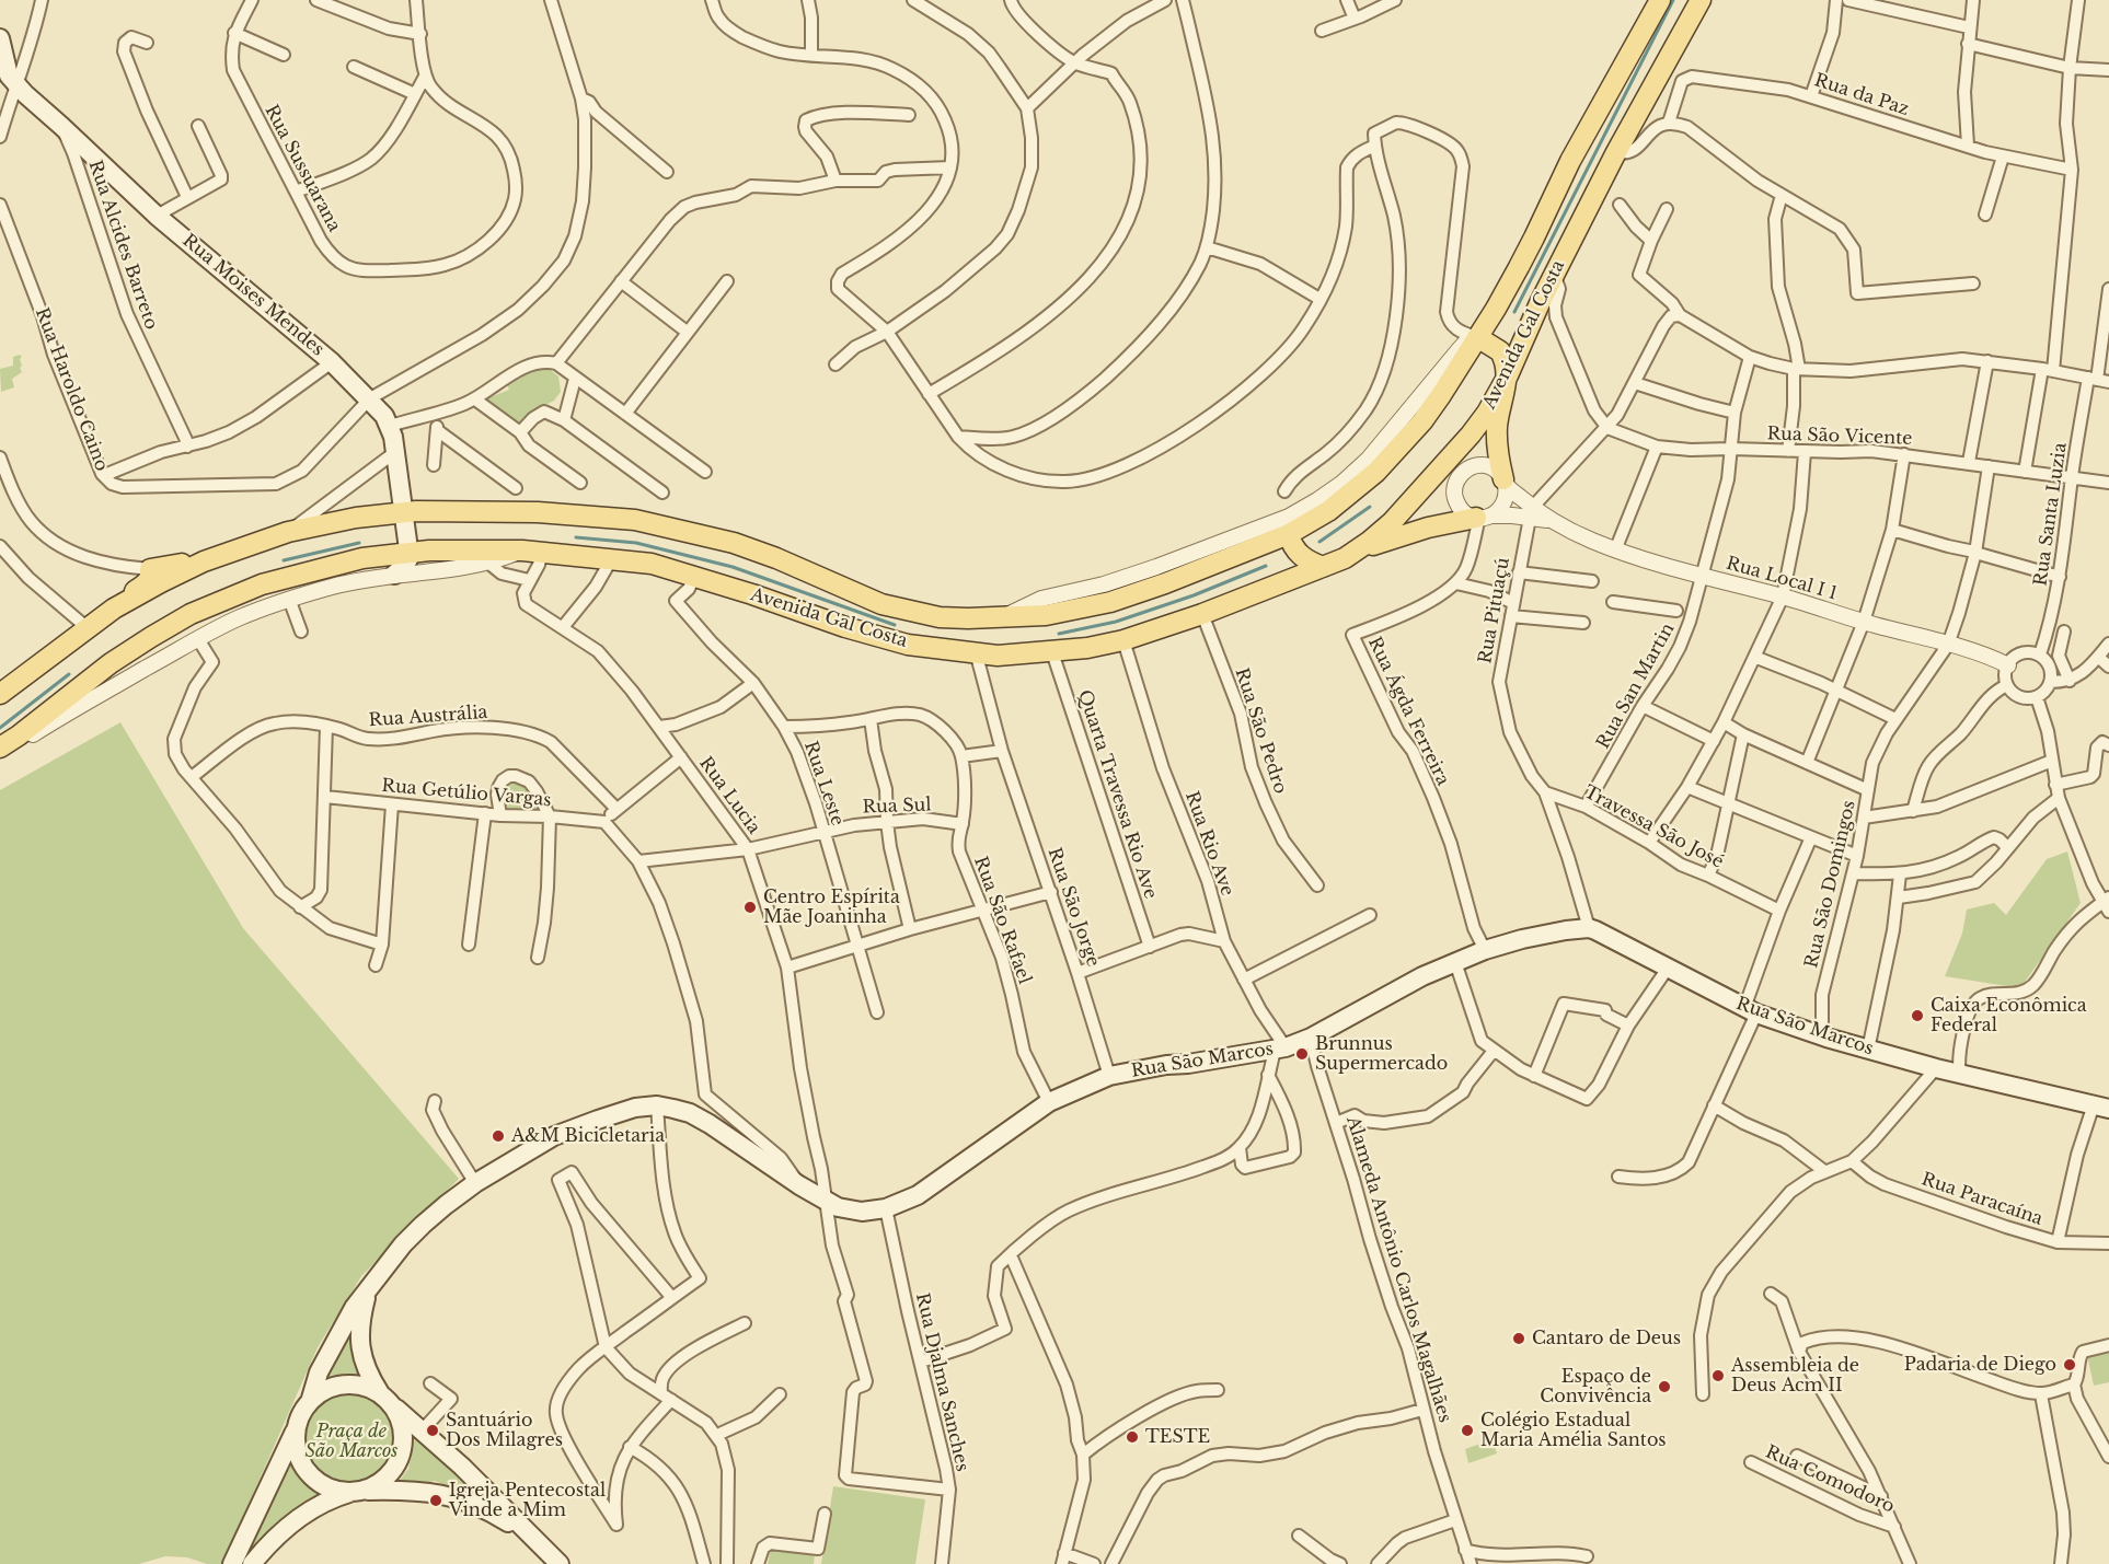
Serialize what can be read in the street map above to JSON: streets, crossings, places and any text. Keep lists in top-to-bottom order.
{
  "streets": {
    "main road": ["Rua Moises Mendes", "Avenida Gal Costa", "Rua São Marcos"],
    "street": [
      "Rua da Paz",
      "Rua Sussuarana",
      "Rua Alcides Barreto",
      "Rua Haroldo Caino",
      "Rua São Vicente",
      "Rua Santa Luzia",
      "Rua Local I 1",
      "Rua Pituaçú",
      "Rua San Martin",
      "Rua Ágda Ferreira",
      "Rua Austrália",
      "Rua São Pedro",
      "Rua Leste",
      "Rua Getúlio Vargas",
      "Quarta Travessa Rio Ave",
      "Rua Lucia",
      "Rua Sul",
      "Travessa São José",
      "Rua Rio Ave",
      "Rua São Domingos",
      "Rua São Jorge",
      "Rua São Rafael",
      "Rua Paracaína",
      "Alameda Antônio Carlos Magalhães",
      "Rua Djalma Sanches",
      "Rua Comodoro"
    ]
  },
  "crossings": [
    ["Rua Alcides Barreto", "Rua Moises Mendes"],
    ["Rua Moises Mendes", "Avenida Gal Costa"],
    ["Rua Moises Mendes", "Rua Haroldo Caino"],
    ["Avenida Gal Costa", "Rua São Pedro"],
    ["Avenida Gal Costa", "Rua Leste"],
    ["Avenida Gal Costa", "Quarta Travessa Rio Ave"],
    ["Avenida Gal Costa", "Rua Rio Ave"],
    ["Avenida Gal Costa", "Rua São Jorge"],
    ["Rua São Vicente", "Rua Santa Luzia"],
    ["Rua São Vicente", "Rua San Martin"],
    ["Rua Santa Luzia", "Rua Local I 1"],
    ["Rua Local I 1", "Rua Pituaçú"],
    ["Rua Local I 1", "Rua San Martin"],
    ["Rua Local I 1", "Rua São Domingos"],
    ["Rua Pituaçú", "Travessa São José"],
    ["Rua Pituaçú", "Rua São Marcos"],
    ["Rua San Martin", "Travessa São José"],
    ["Rua Ágda Ferreira", "Rua São Marcos"],
    ["Rua Leste", "Rua Sul"],
    ["Rua Lucia", "Rua Sul"],
    ["Rua Lucia", "Rua São Marcos"],
    ["Rua Lucia", "Rua Djalma Sanches"],
    ["Rua Sul", "Rua São Rafael"],
    ["Rua Rio Ave", "Rua São Marcos"],
    ["Rua São Domingos", "Rua São Marcos"],
    ["Rua São Jorge", "Rua São Marcos"],
    ["Rua São Rafael", "Rua São Marcos"],
    ["Rua São Marcos", "Alameda Antônio Carlos Magalhães"],
    ["Rua São Marcos", "Rua Djalma Sanches"]
  ],
  "parks": ["Praça de São Marcos"],
  "places": [
    "Centro Espírita Mãe Joaninha",
    "Caixa Econômica Federal",
    "Brunnus Supermercado",
    "A&M Bicicletaria",
    "Cantaro de Deus",
    "Padaria de Diego",
    "Assembleia de Deus Acm II",
    "Espaço de Convivência",
    "Santuário Dos Milagres",
    "Colégio Estadual Maria Amélia Santos",
    "TESTE",
    "Igreja Pentecostal Vinde a Mim"
  ]
}
